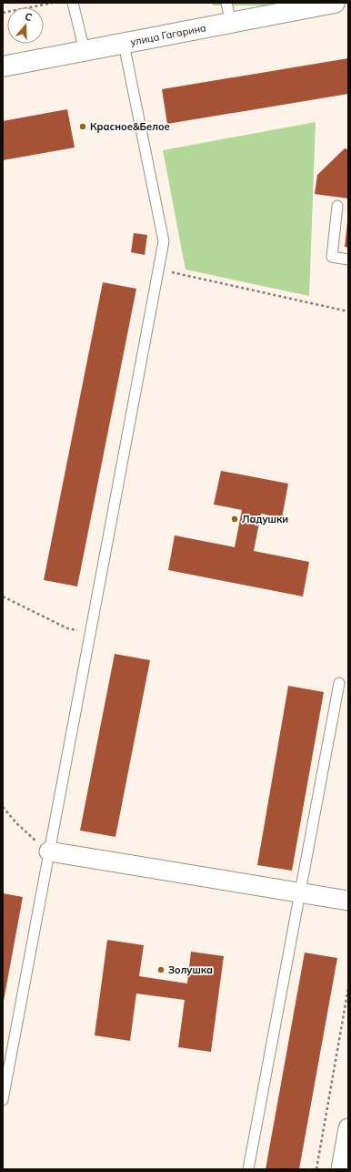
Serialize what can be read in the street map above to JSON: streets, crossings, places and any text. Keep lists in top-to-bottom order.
{
  "streets": {
    "street": ["улица Гагарина"]
  },
  "places": ["Красное&Белое", "Ладушки", "Золушка"],
  "north": "top"
}
